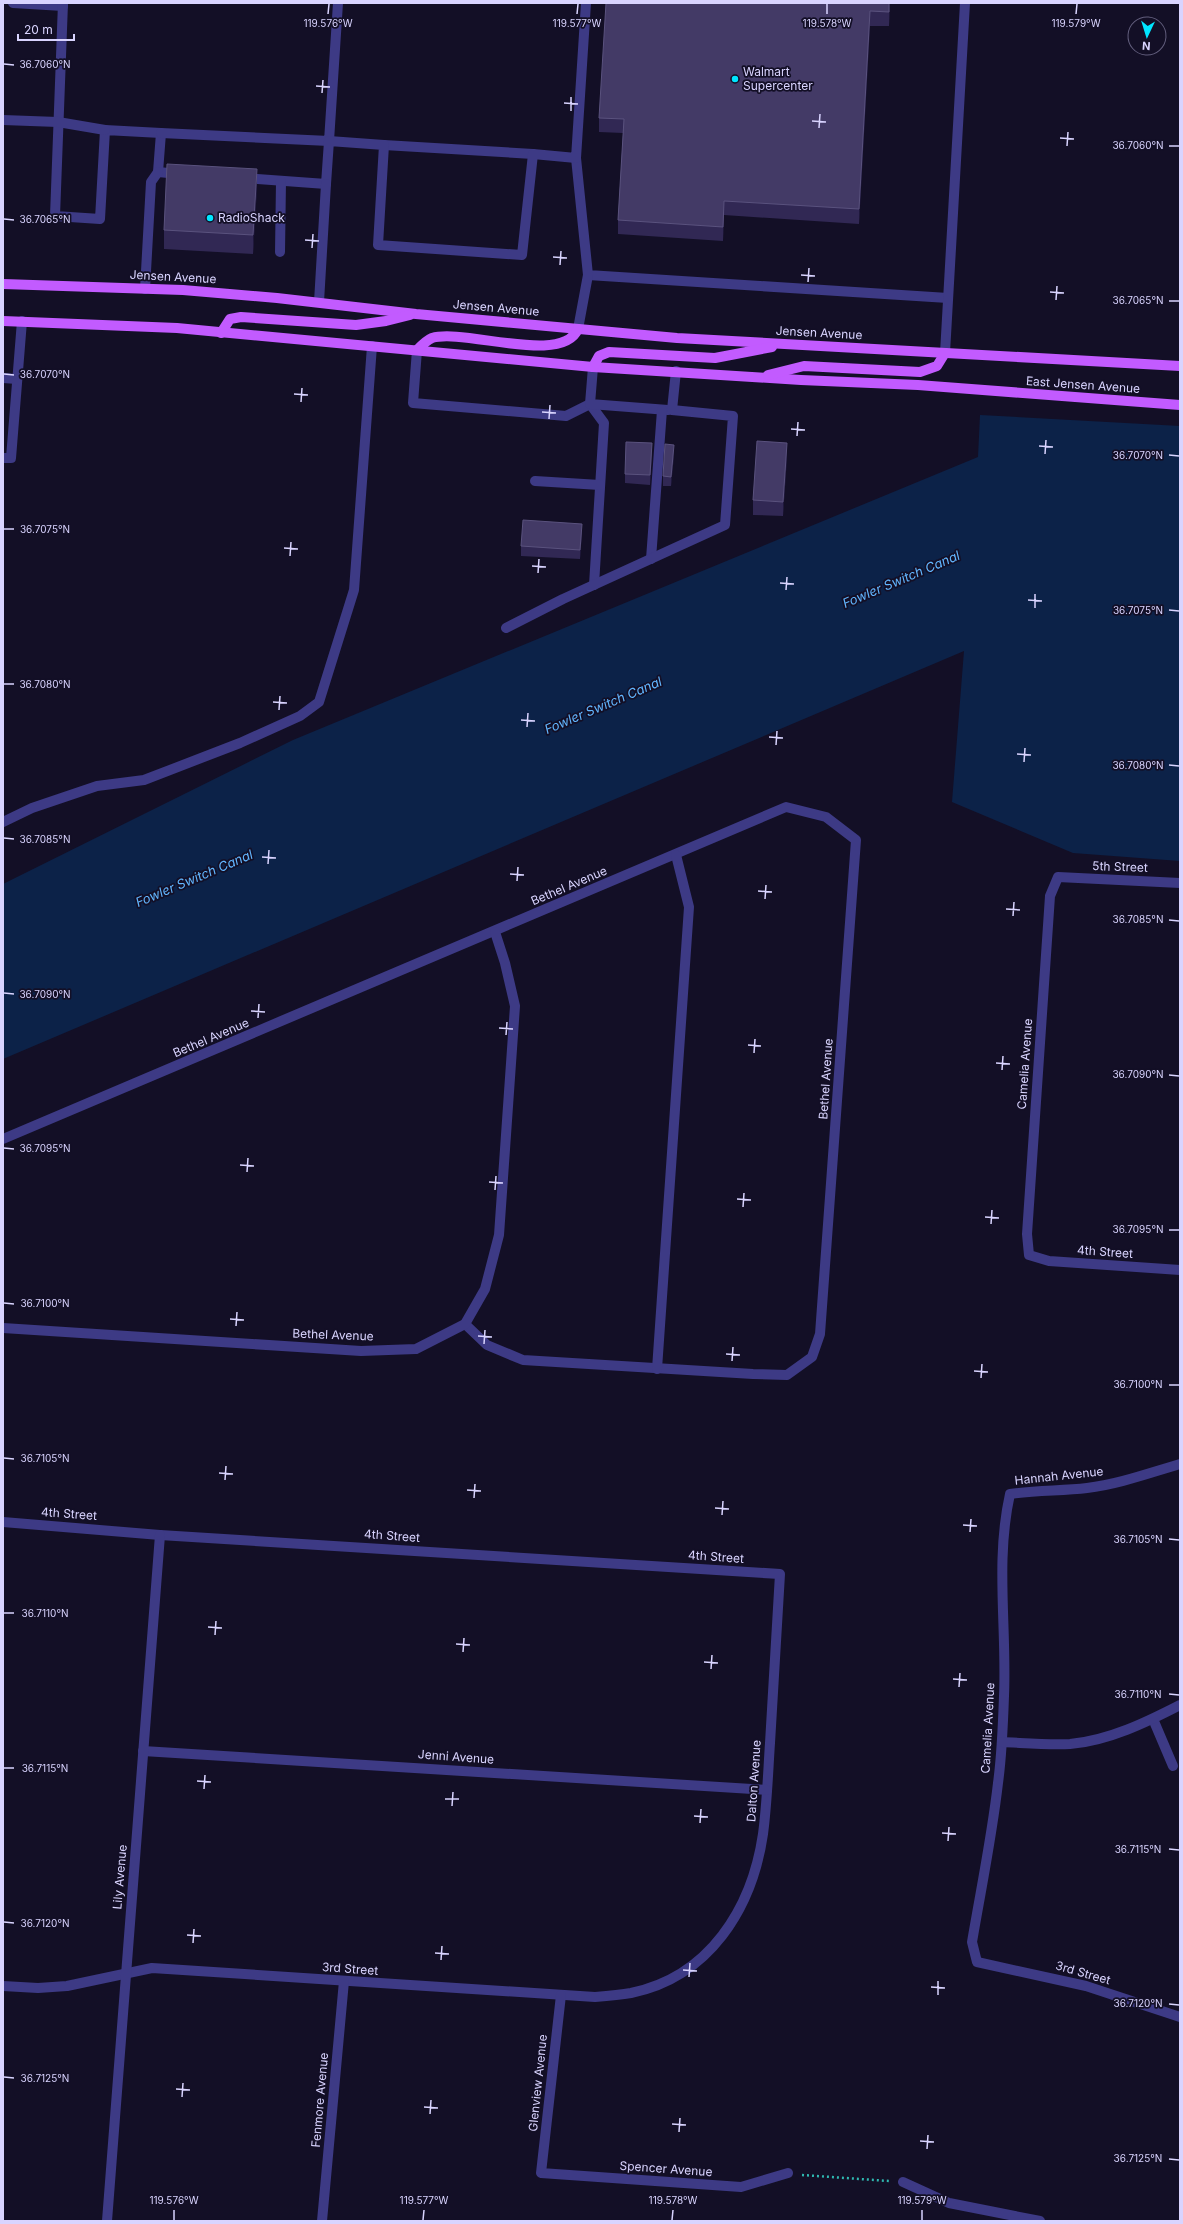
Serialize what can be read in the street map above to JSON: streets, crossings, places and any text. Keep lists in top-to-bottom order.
{
  "streets": {
    "main road": ["Jensen Avenue", "East Jensen Avenue"],
    "street": [
      "5th Street",
      "Bethel Avenue",
      "Camelia Avenue",
      "4th Street",
      "Hannah Avenue",
      "Jenni Avenue",
      "Dalton Avenue",
      "Lily Avenue",
      "3rd Street",
      "Glenview Avenue",
      "Fenmore Avenue",
      "Spencer Avenue"
    ]
  },
  "crossings": [
    ["Jensen Avenue", "East Jensen Avenue"],
    ["5th Street", "Camelia Avenue"],
    ["Camelia Avenue", "4th Street"],
    ["Camelia Avenue", "Hannah Avenue"],
    ["Camelia Avenue", "3rd Street"],
    ["4th Street", "Dalton Avenue"],
    ["4th Street", "Lily Avenue"],
    ["Jenni Avenue", "Dalton Avenue"],
    ["Jenni Avenue", "Lily Avenue"],
    ["Dalton Avenue", "3rd Street"],
    ["Lily Avenue", "3rd Street"],
    ["3rd Street", "Glenview Avenue"],
    ["3rd Street", "Fenmore Avenue"],
    ["Glenview Avenue", "Spencer Avenue"]
  ],
  "water": ["Fowler Switch Canal"],
  "places": ["Walmart Supercenter", "RadioShack"],
  "scale_bar": "20 m",
  "north": "bottom",
  "coordinates": [
    "119.576°W",
    "119.577°W",
    "119.578°W",
    "119.579°W",
    "36.7060°N",
    "36.7065°N",
    "36.7070°N",
    "36.7075°N",
    "36.7080°N",
    "36.7085°N",
    "36.7090°N",
    "36.7095°N",
    "36.7100°N",
    "36.7105°N",
    "36.7110°N",
    "36.7115°N",
    "36.7120°N",
    "36.7125°N"
  ]
}
